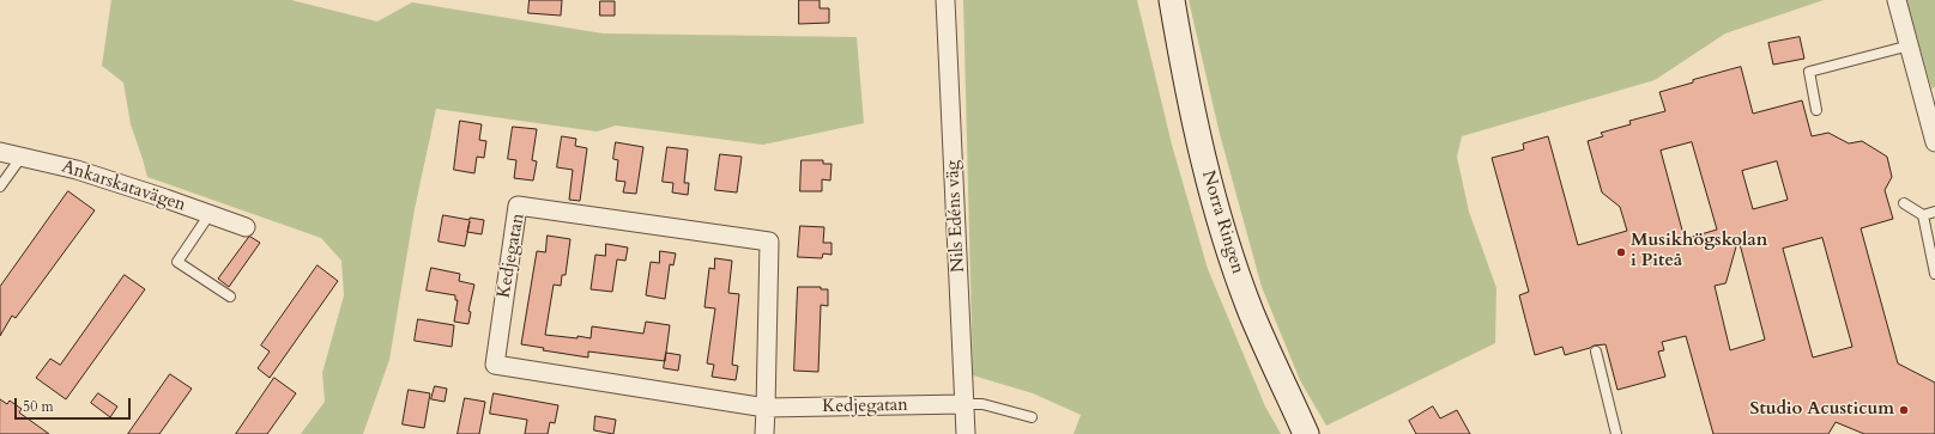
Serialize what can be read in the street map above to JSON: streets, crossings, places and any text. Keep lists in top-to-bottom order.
{
  "streets": {
    "main road": ["Norra Ringen"],
    "street": ["Ankarskatavägen", "Nils Edéns väg", "Kedjegatan"]
  },
  "crossings": [
    ["Nils Edéns väg", "Kedjegatan"]
  ],
  "places": ["Musikhögskolan i Piteå", "Studio Acusticum"],
  "scale_bar": "50 m"
}
